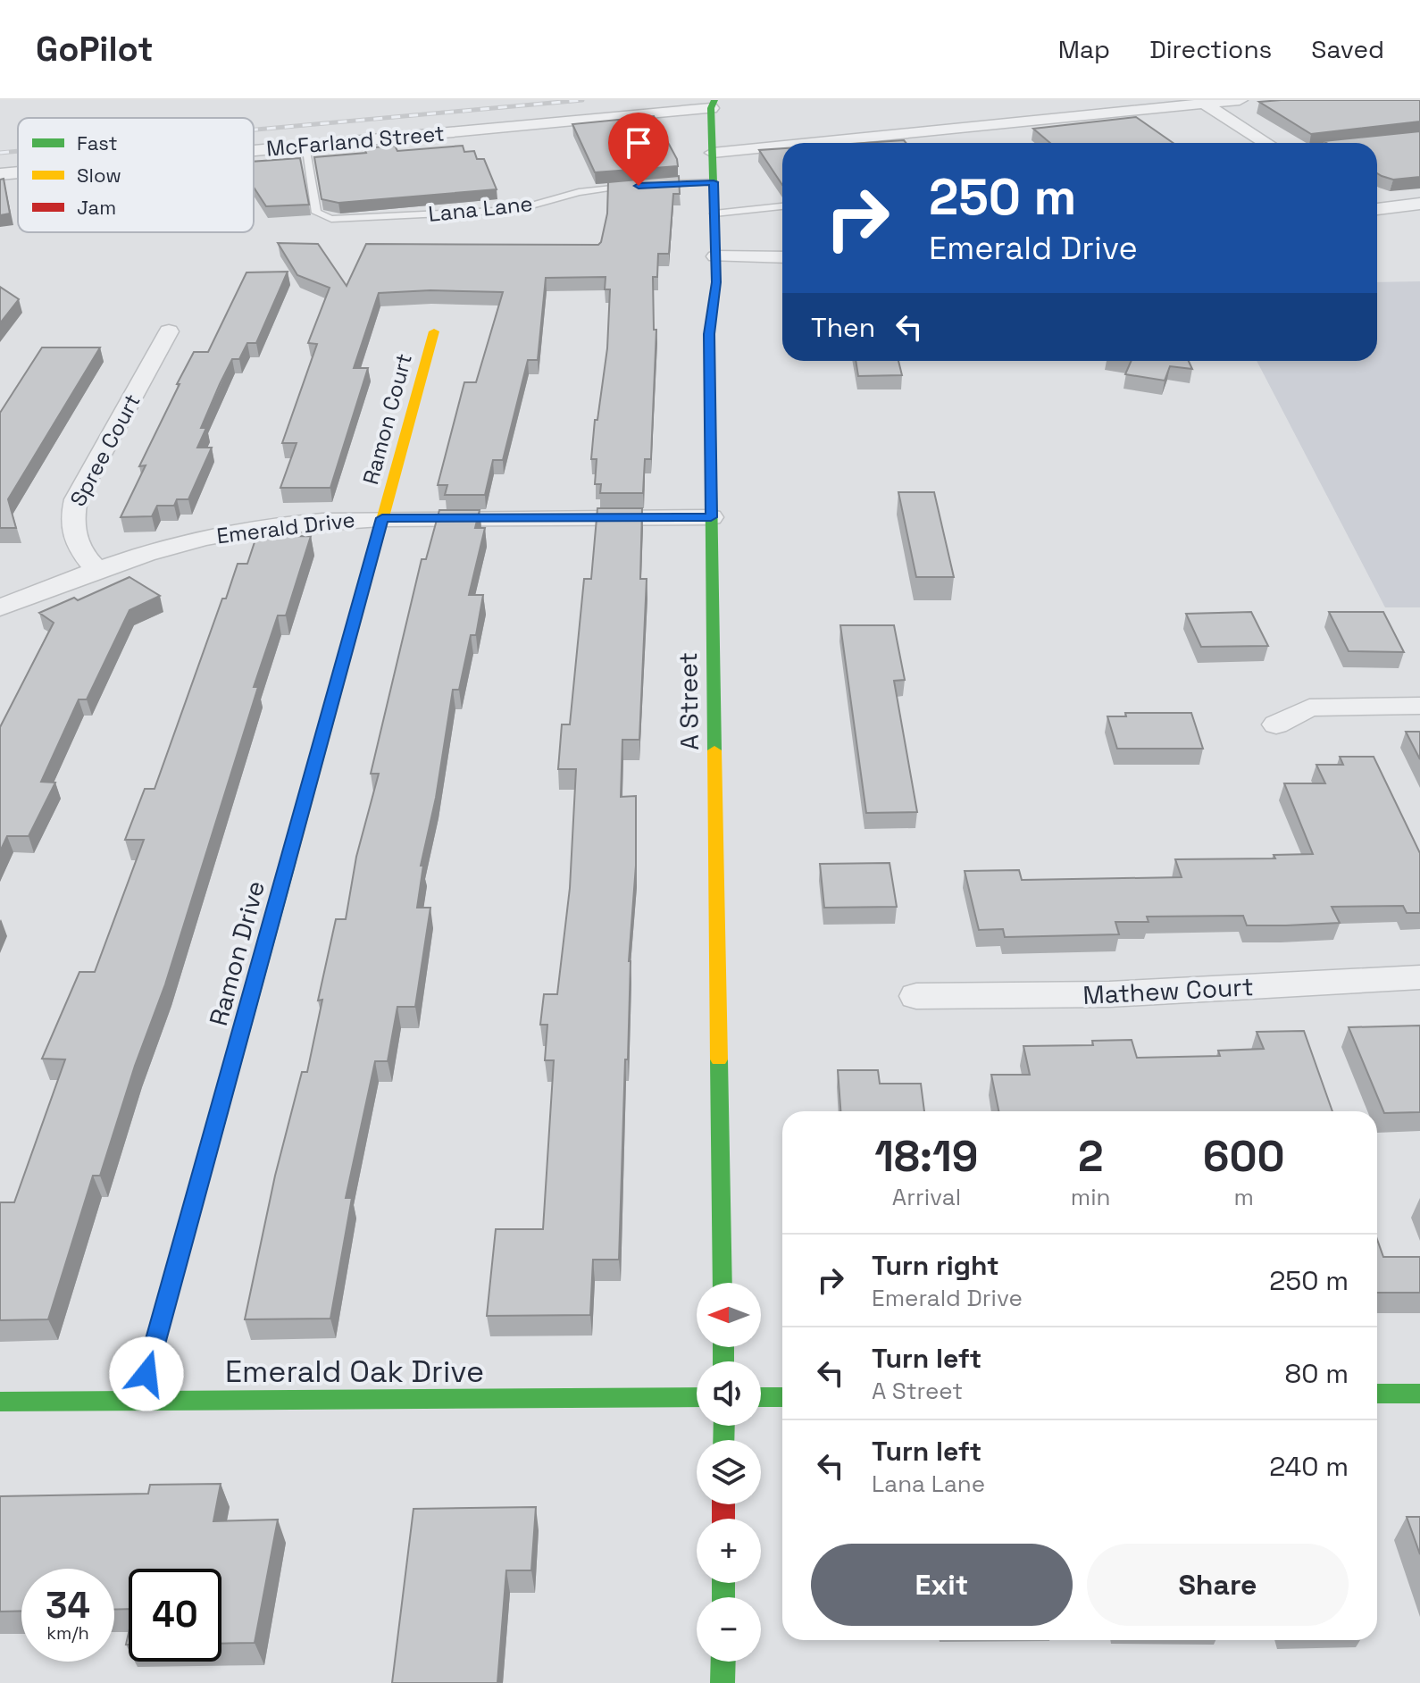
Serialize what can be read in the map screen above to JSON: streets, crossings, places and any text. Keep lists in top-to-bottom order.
{
  "streets": {
    "street": [
      "McFarland Street",
      "Ramon Court",
      "Spree Court",
      "Emerald Drive",
      "A Street",
      "Ramon Drive",
      "Mathew Court",
      "Emerald Oak Drive"
    ],
    "lane": ["Lana Lane"]
  },
  "crossings": [
    ["McFarland Street", "Lana Lane"],
    ["McFarland Street", "A Street"],
    ["Ramon Court", "Emerald Drive"],
    ["Ramon Court", "Ramon Drive"],
    ["Spree Court", "Emerald Drive"],
    ["Emerald Drive", "A Street"],
    ["Emerald Drive", "Ramon Drive"],
    ["Ramon Drive", "Emerald Oak Drive"]
  ],
  "legend": ["Fast", "Slow", "Jam"],
  "north": "left",
  "page": {
    "header": "GoPilot",
    "nav": ["Map", "Directions", "Saved"],
    "turn": ["250 m", "Emerald Drive"],
    "then": "Then",
    "eta": [
      "18:19",
      "Arrival",
      "2",
      "min",
      "600",
      "m"
    ],
    "list": [
      {
        "name": "Turn right",
        "note": "Emerald Drive",
        "value": "250 m"
      },
      {
        "name": "Turn left",
        "note": "A Street",
        "value": "80 m"
      },
      {
        "name": "Turn left",
        "note": "Lana Lane",
        "value": "240 m"
      }
    ],
    "map_buttons": ["+", "−"],
    "buttons": ["Exit", "Share"],
    "speed": "34 km/h",
    "limit": "40"
  }
}
